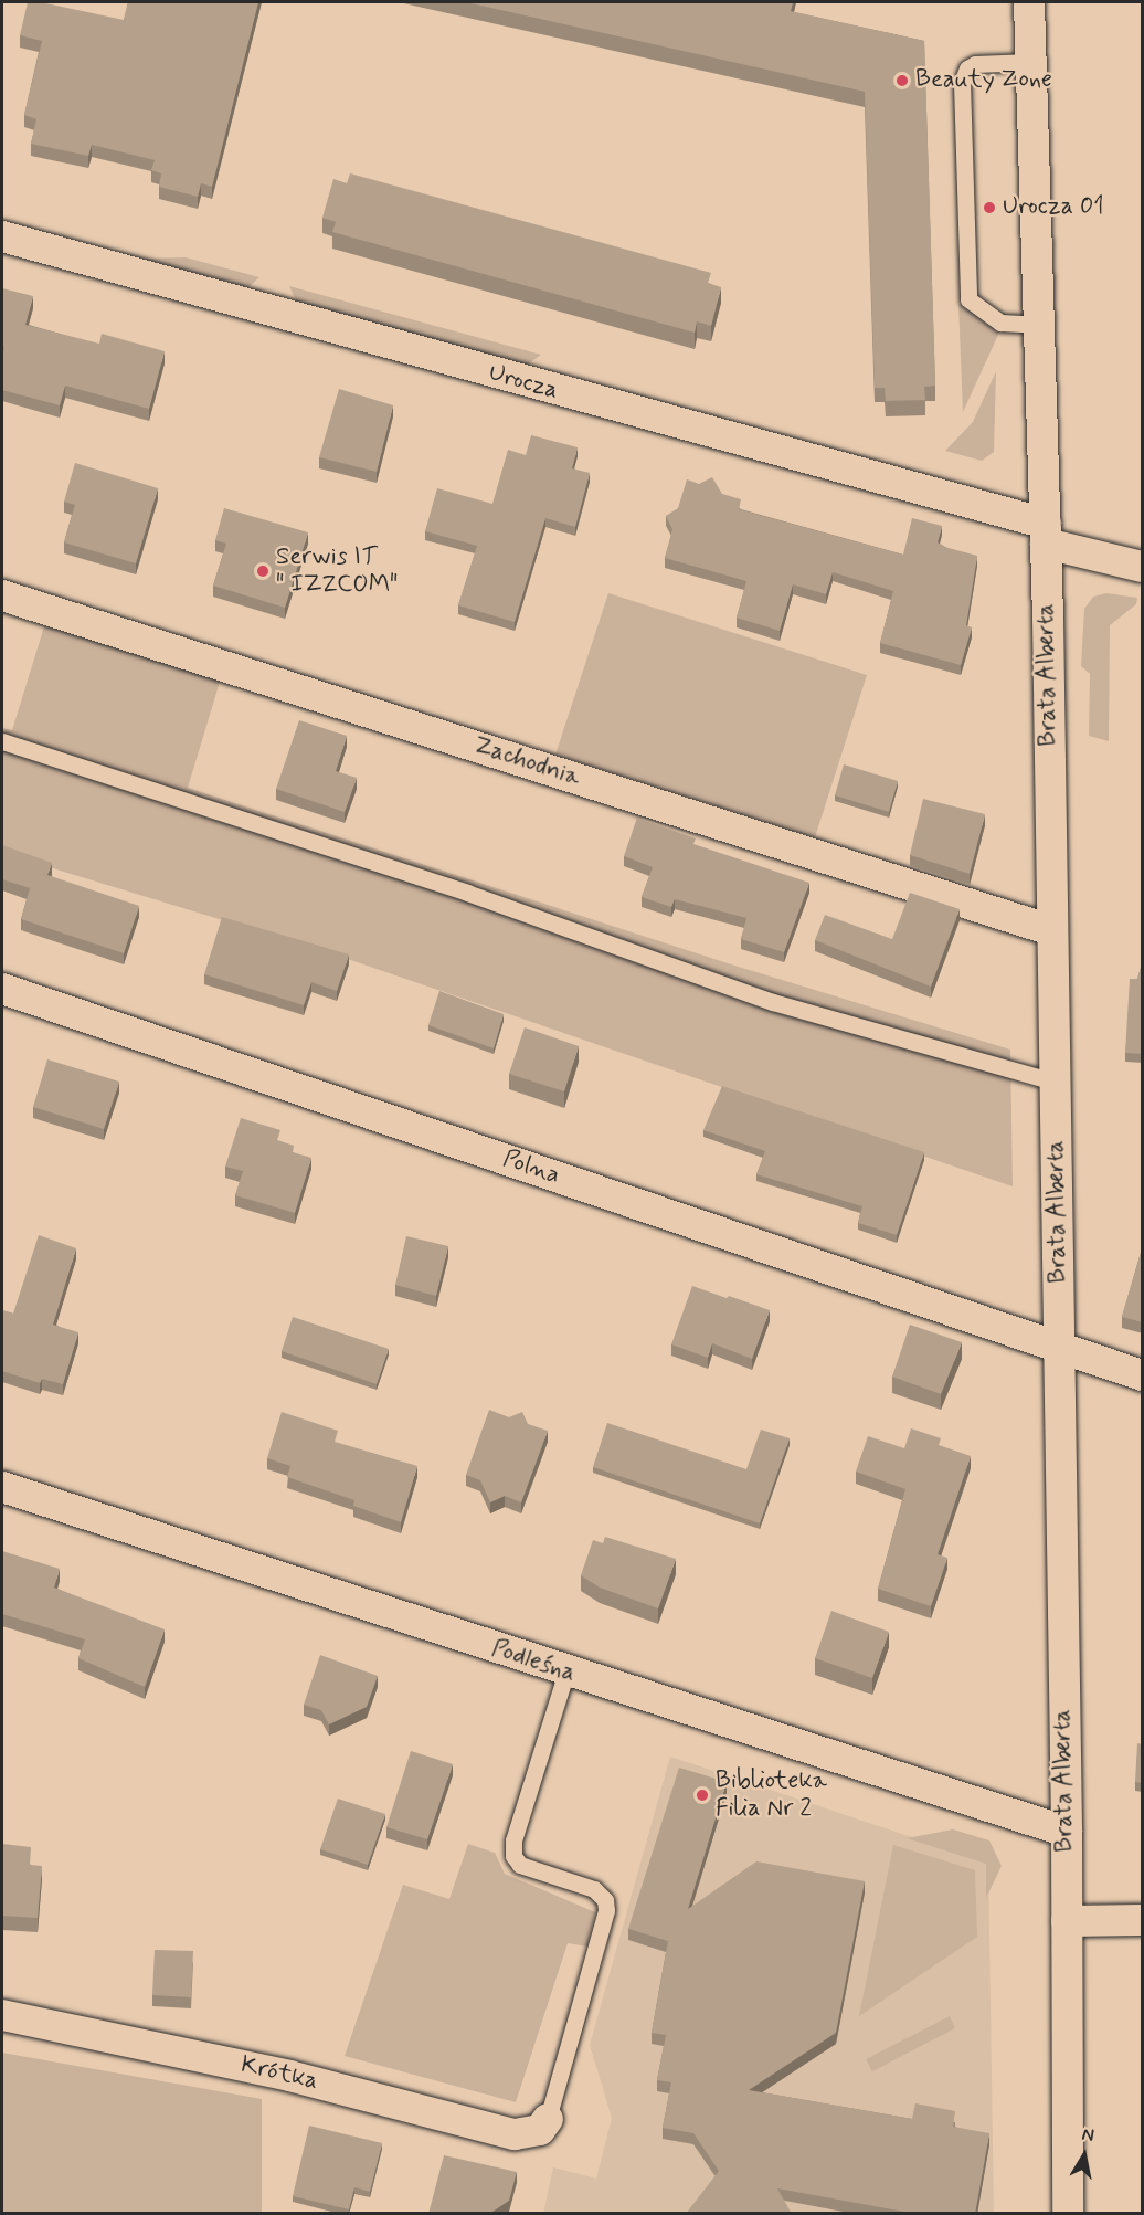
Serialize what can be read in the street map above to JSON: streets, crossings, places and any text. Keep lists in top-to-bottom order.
{
  "streets": {
    "street": [
      "Urocza",
      "Brata Alberta",
      "Zachodnia",
      "Polna",
      "Podleśna",
      "Krótka"
    ]
  },
  "crossings": [
    ["Urocza", "Brata Alberta"],
    ["Brata Alberta", "Zachodnia"],
    ["Brata Alberta", "Polna"],
    ["Brata Alberta", "Podleśna"]
  ],
  "places": [
    "Beauty Zone",
    "Urocza 01",
    "Serwis IT \" IZZCOM\"",
    "Biblioteka Filia Nr 2"
  ],
  "north": "top"
}
